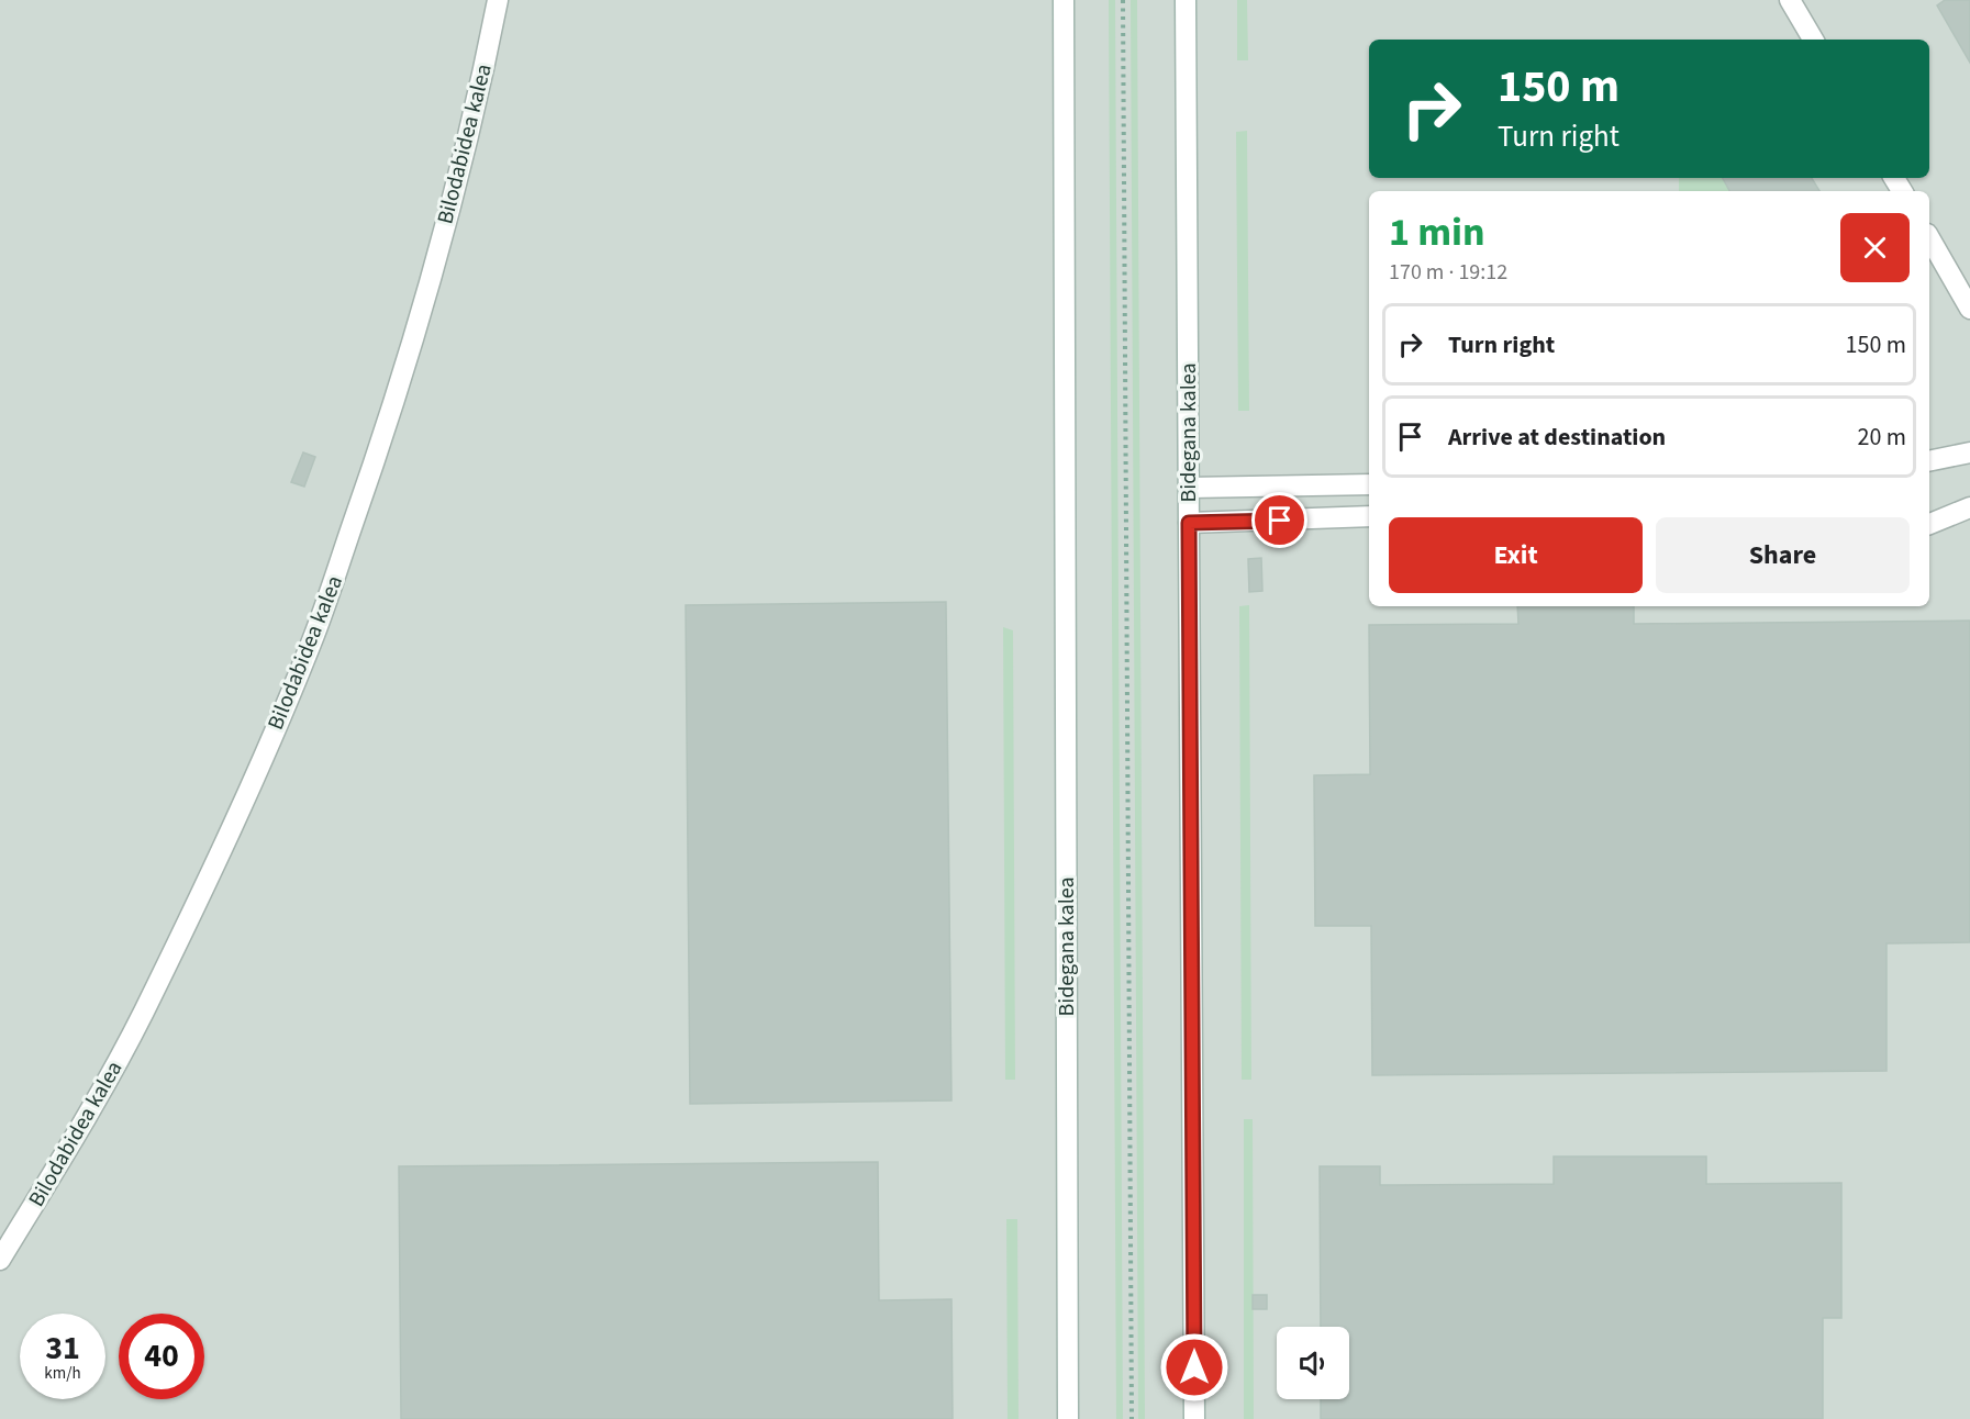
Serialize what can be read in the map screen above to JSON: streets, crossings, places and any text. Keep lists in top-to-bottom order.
{
  "streets": {
    "street": ["Bilodabidea kalea", "Bidegana kalea"]
  },
  "page": {
    "turn": ["150 m", "Turn right"],
    "heading": ["1 min", "170 m · 19:12"],
    "list": [
      {
        "name": "Turn right",
        "value": "150 m"
      },
      {
        "name": "Arrive at destination",
        "value": "20 m"
      }
    ],
    "buttons": ["Exit", "Share"],
    "speed": "31 km/h",
    "limit": "40"
  }
}
